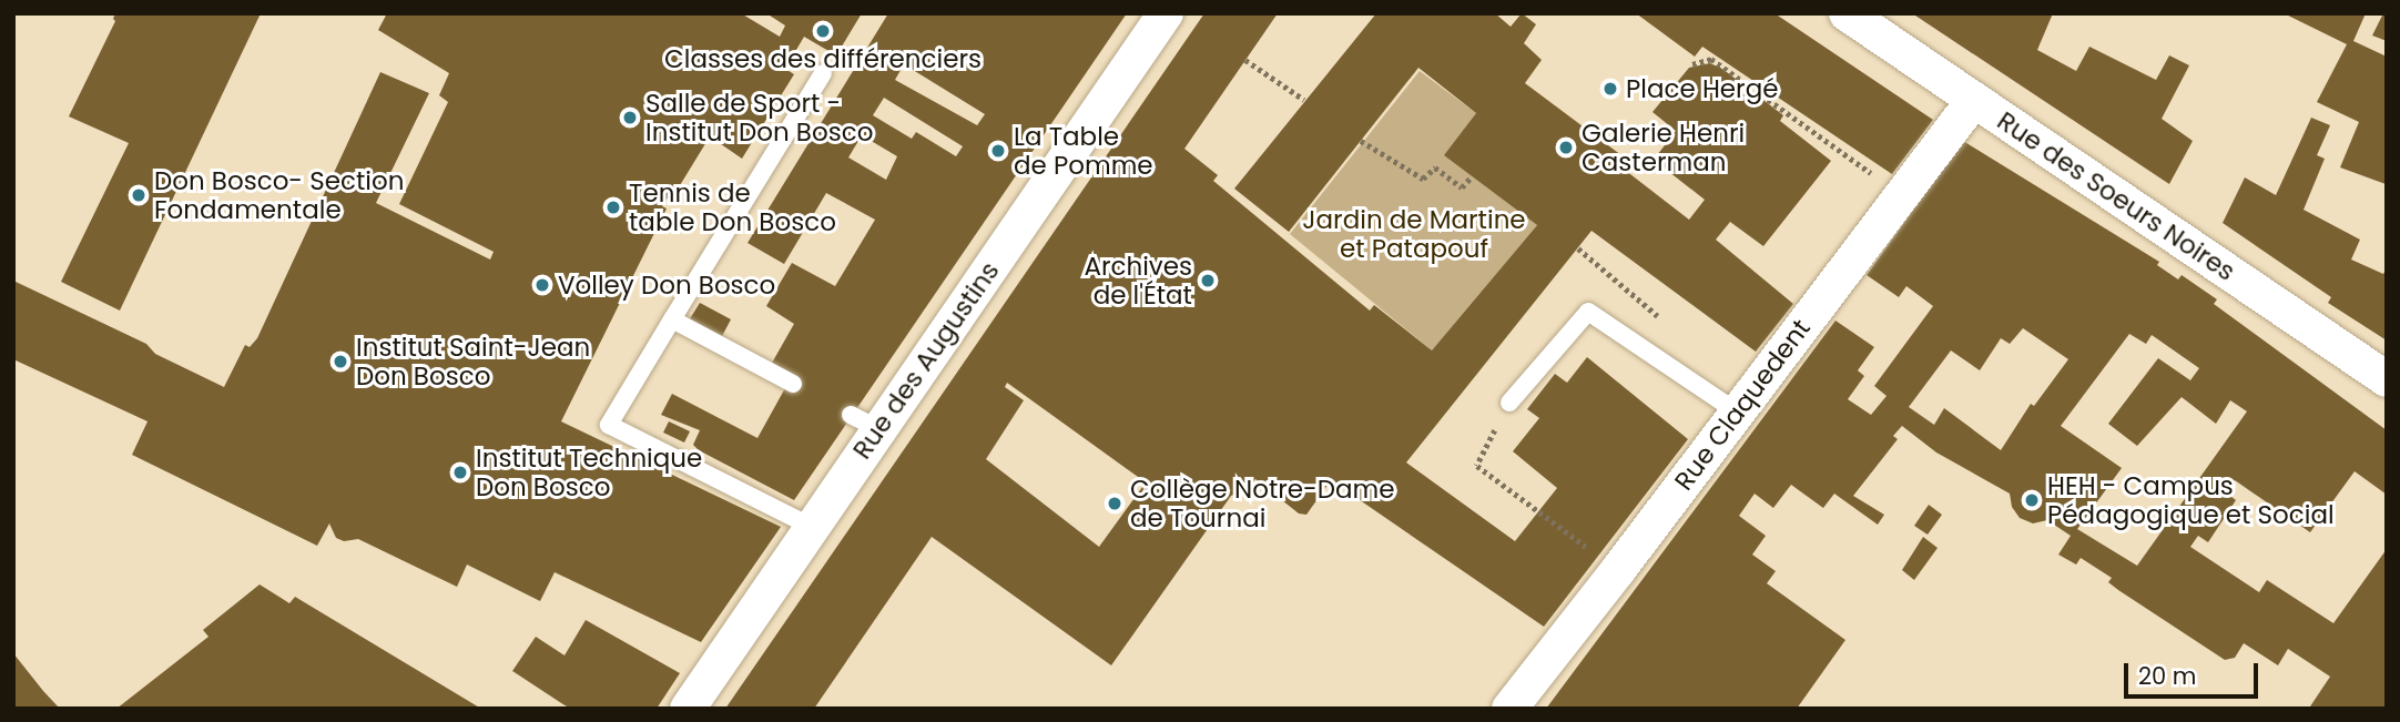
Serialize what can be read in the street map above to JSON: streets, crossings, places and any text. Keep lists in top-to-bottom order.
{
  "streets": {
    "street": ["Rue des Soeurs Noires", "Rue des Augustins", "Rue Claquedent"]
  },
  "crossings": [
    ["Rue des Soeurs Noires", "Rue Claquedent"]
  ],
  "parks": ["Jardin de Martine et Patapouf"],
  "places": [
    "Classes des différenciers",
    "Place Hergé",
    "Salle de Sport - Institut Don Bosco",
    "Galerie Henri Casterman",
    "La Table de Pomme",
    "Don Bosco- Section Fondamentale",
    "Tennis de table Don Bosco",
    "Archives de l'État",
    "Volley Don Bosco",
    "Institut Saint-Jean Don Bosco",
    "Institut Technique Don Bosco",
    "HEH - Campus Pédagogique et Social",
    "Collège Notre-Dame de Tournai"
  ],
  "scale_bar": "20 m"
}
